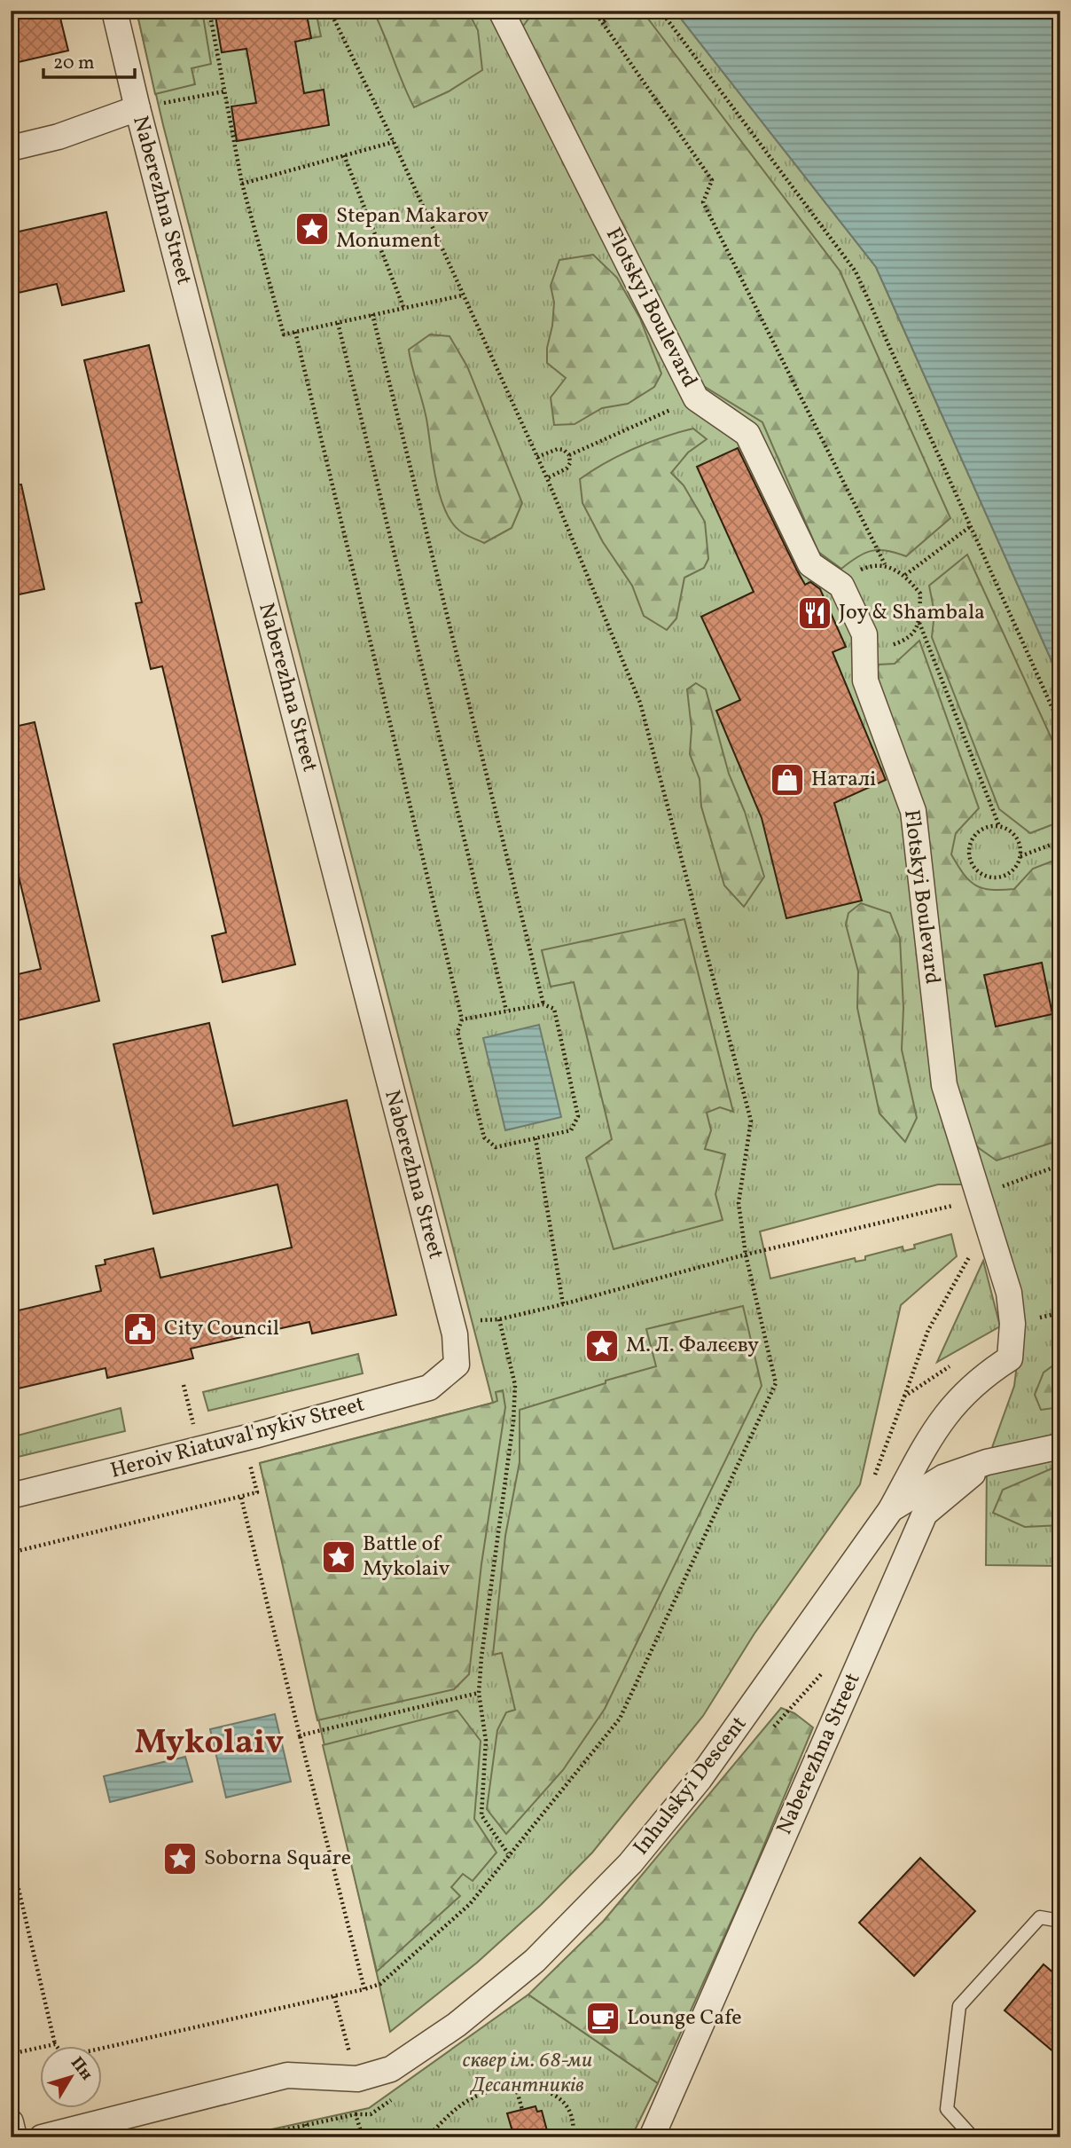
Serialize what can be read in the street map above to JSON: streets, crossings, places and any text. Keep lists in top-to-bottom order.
{
  "streets": {
    "street": [
      "Naberezhna Street",
      "Flotskyi Boulevard",
      "Heroiv Riatuval'nykiv Street",
      "Inhulskyi Descent"
    ]
  },
  "crossings": [
    ["Naberezhna Street", "Heroiv Riatuval'nykiv Street"],
    ["Naberezhna Street", "Inhulskyi Descent"],
    ["Flotskyi Boulevard", "Inhulskyi Descent"]
  ],
  "districts": ["Mykolaiv"],
  "parks": ["сквер ім. 68-ми Десантників"],
  "places": {
    "place": [
      "Stepan Makarov Monument",
      "М. Л. Фалєєву",
      "Battle of Mykolaiv",
      "Soborna Square"
    ],
    "restaurant": ["Joy & Shambala"],
    "shop": ["Наталі"],
    "public building": ["City Council"],
    "cafe": ["Lounge Cafe"]
  },
  "scale_bar": "20 m",
  "north": "top right"
}
